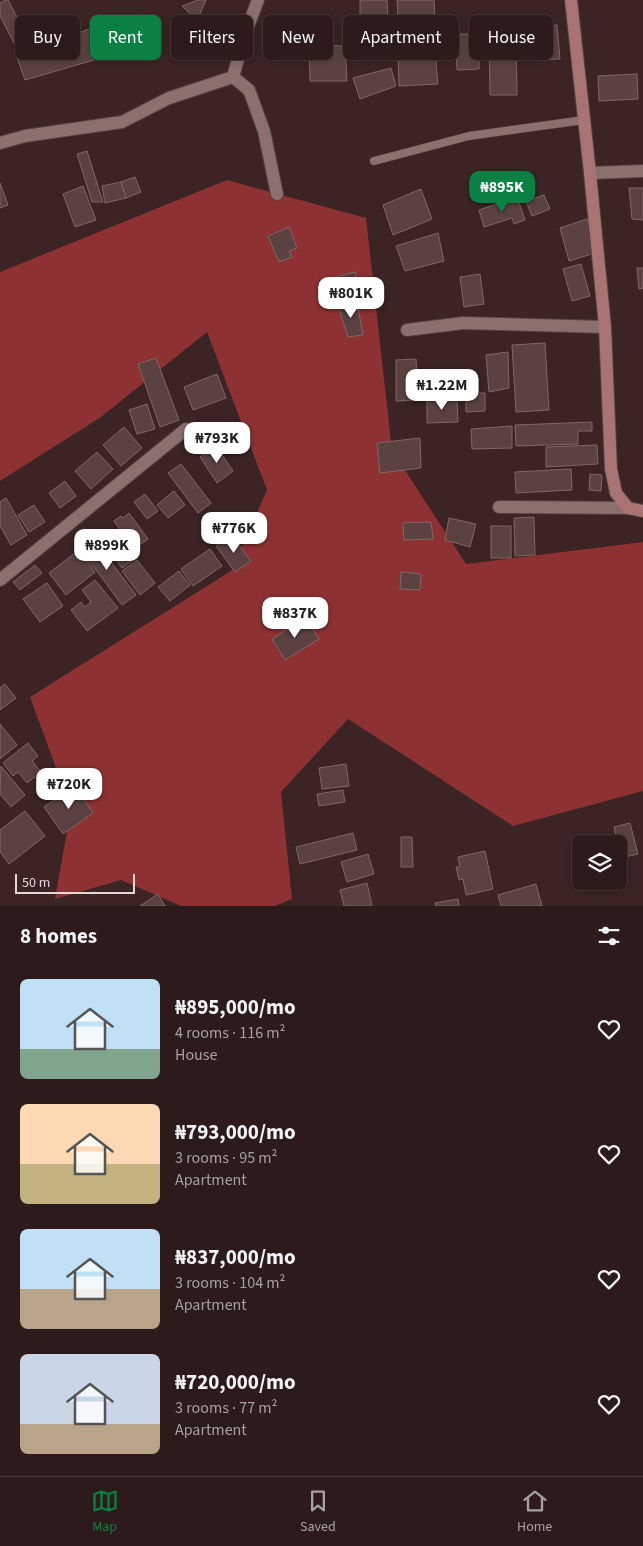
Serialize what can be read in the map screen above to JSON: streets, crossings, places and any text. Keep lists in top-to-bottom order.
{
  "scale_bar": "50 m",
  "page": {
    "chip": [
      "Buy",
      "Rent",
      "Filters",
      "New",
      "Apartment",
      "House"
    ],
    "price": [
      "₦895K",
      "₦801K",
      "₦1.22M",
      "₦793K",
      "₦776K",
      "₦899K",
      "₦837K",
      "₦720K"
    ],
    "scale": "50 m",
    "heading": "8 homes",
    "list": [
      {
        "name": "₦895,000/mo",
        "note": "4 rooms · 116 m² · House"
      },
      {
        "name": "₦793,000/mo",
        "note": "3 rooms · 95 m² · Apartment"
      },
      {
        "name": "₦837,000/mo",
        "note": "3 rooms · 104 m² · Apartment"
      },
      {
        "name": "₦720,000/mo",
        "note": "3 rooms · 77 m² · Apartment"
      }
    ],
    "tabs": ["Map", "Saved", "Home"]
  }
}
